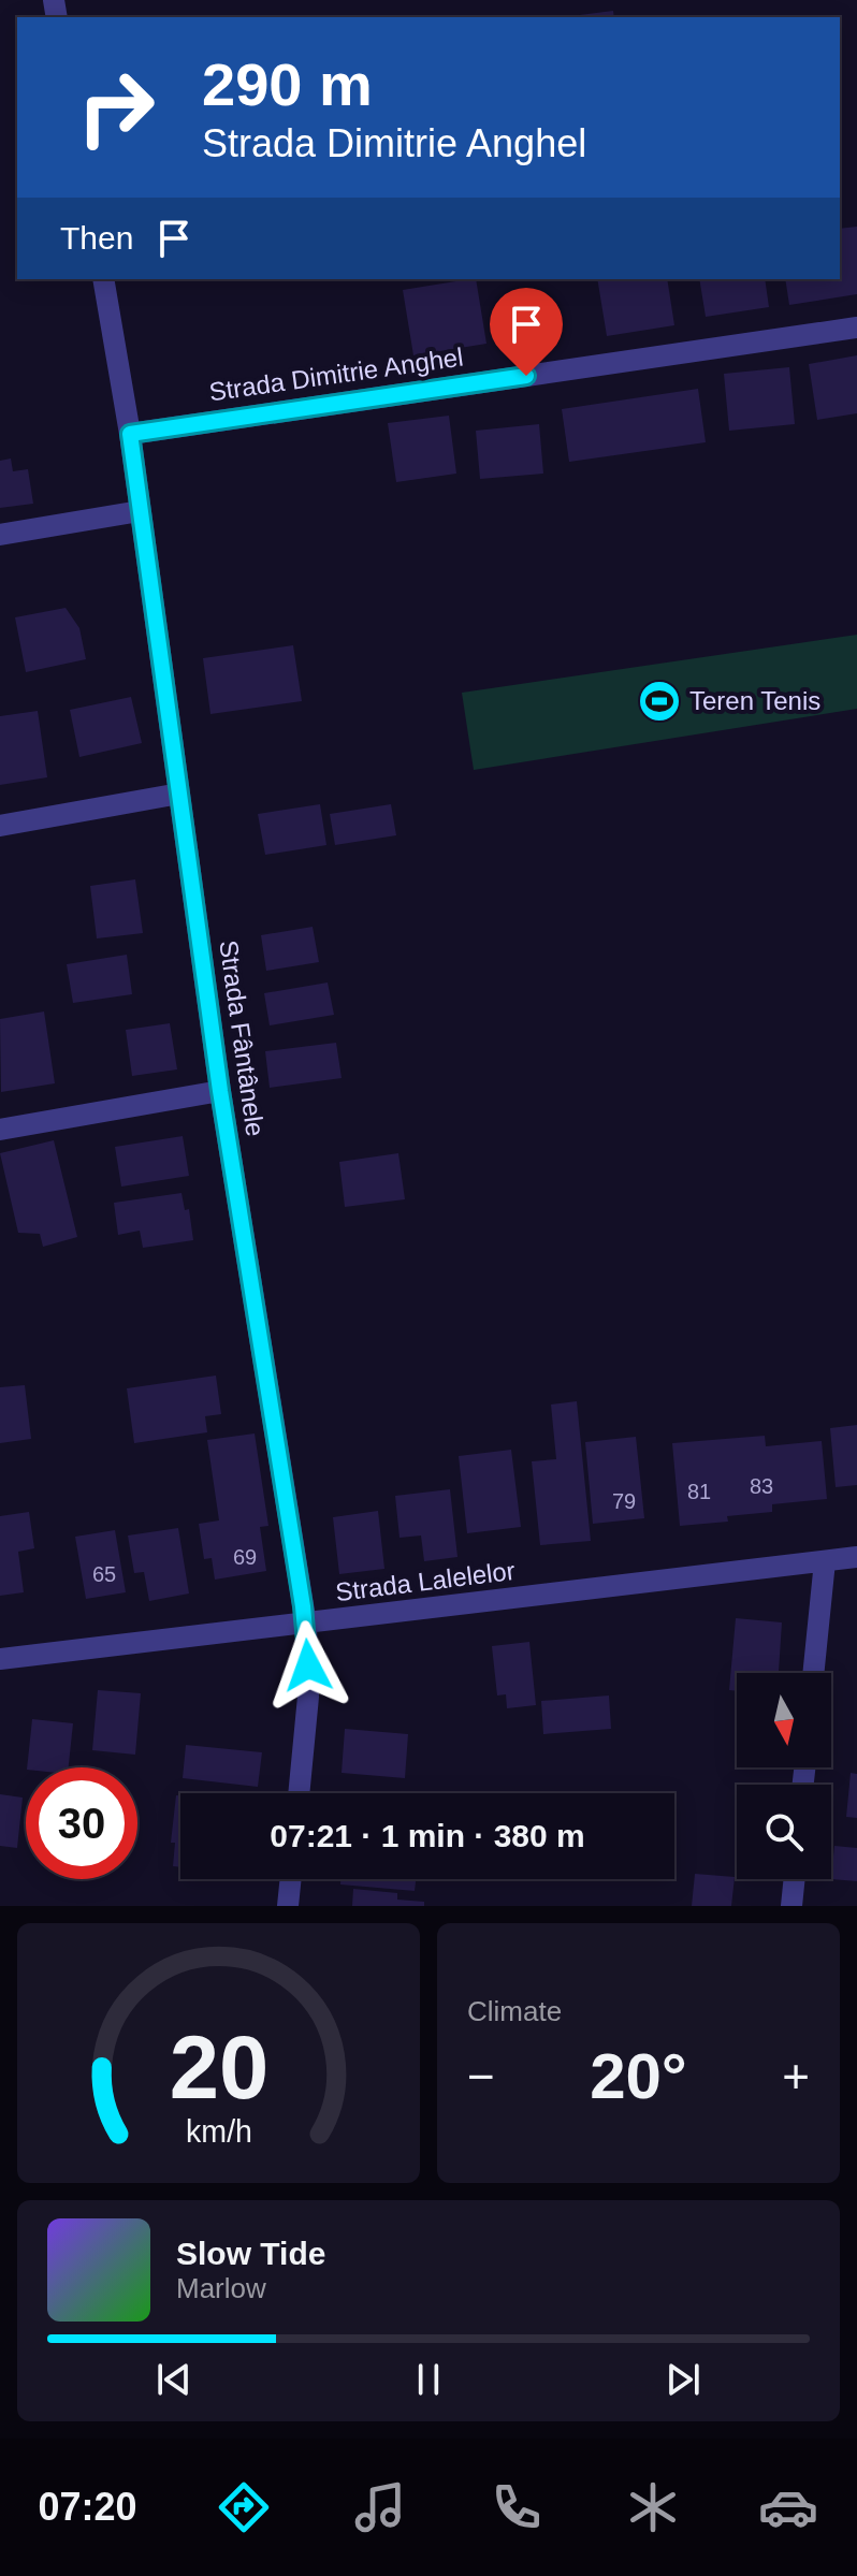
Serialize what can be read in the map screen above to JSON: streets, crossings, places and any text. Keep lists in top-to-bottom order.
{
  "streets": {
    "street": ["Strada Dimitrie Anghel", "Strada Fântânele", "Strada Lalelelor"]
  },
  "crossings": [
    ["Strada Dimitrie Anghel", "Strada Fântânele"],
    ["Strada Fântânele", "Strada Lalelelor"]
  ],
  "places": {
    "sports": ["Teren Tenis"]
  },
  "house_numbers": [
    "83",
    "81",
    "79",
    "69",
    "65"
  ],
  "north": "bottom",
  "page": {
    "turn": ["290 m", "Strada Dimitrie Anghel"],
    "then": "Then",
    "limit": "30",
    "trip": "07:21 · 1 min · 380 m",
    "tile": "Climate",
    "heat": ["−", "20°", "+"],
    "song": ["Slow Tide", "Marlow"],
    "tabs": "07:20",
    "gauge": ["20", "km/h"]
  }
}
